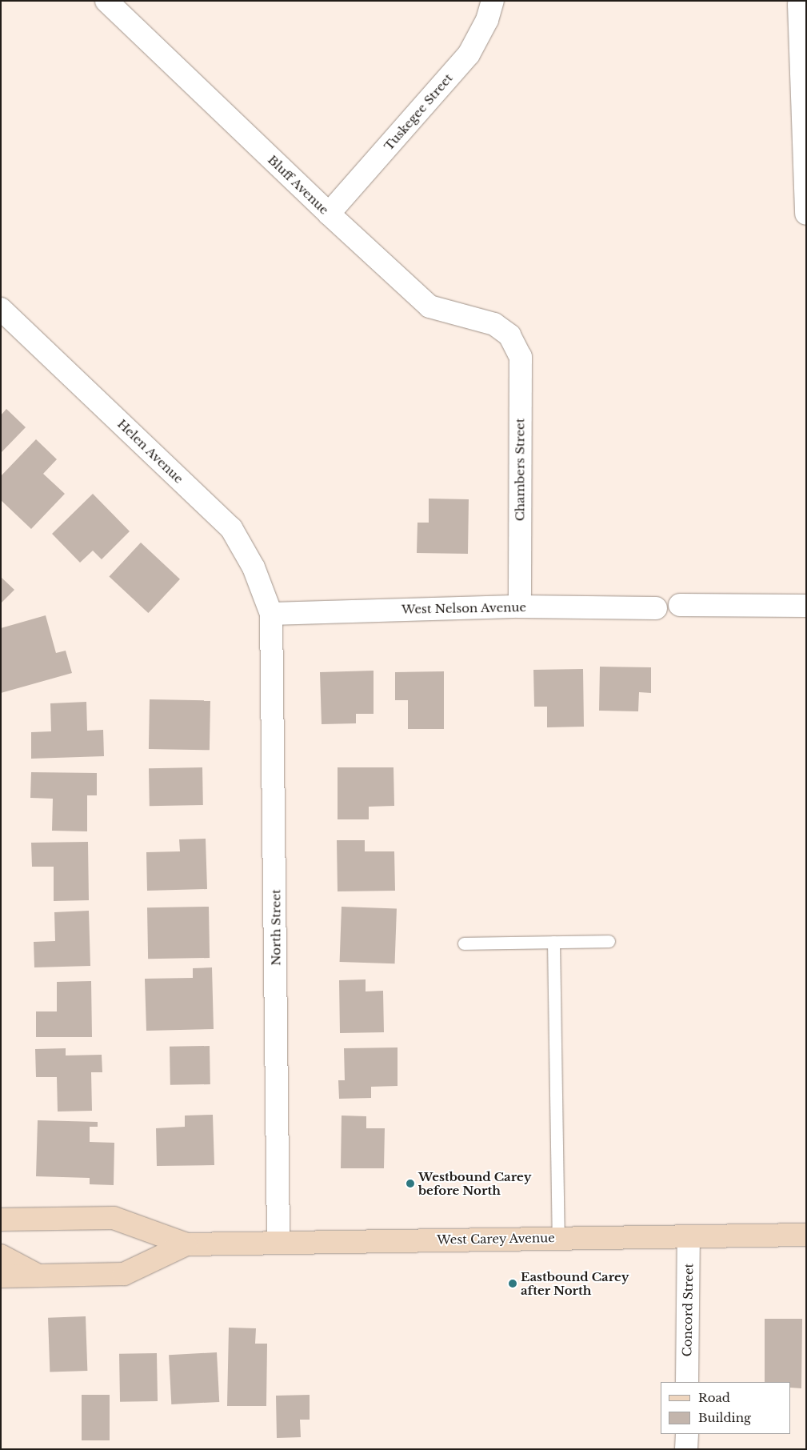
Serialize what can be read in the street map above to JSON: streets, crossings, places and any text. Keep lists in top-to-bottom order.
{
  "streets": {
    "main road": ["West Carey Avenue"],
    "street": [
      "Tuskegee Street",
      "Bluff Avenue",
      "Helen Avenue",
      "Chambers Street",
      "West Nelson Avenue",
      "North Street",
      "Concord Street"
    ]
  },
  "crossings": [
    ["Tuskegee Street", "Bluff Avenue"],
    ["Bluff Avenue", "Chambers Street"],
    ["Helen Avenue", "West Nelson Avenue"],
    ["Helen Avenue", "North Street"],
    ["Chambers Street", "West Nelson Avenue"],
    ["West Nelson Avenue", "North Street"],
    ["North Street", "West Carey Avenue"],
    ["West Carey Avenue", "Concord Street"]
  ],
  "places": ["Westbound Carey before North", "Eastbound Carey after North"],
  "legend": ["Road", "Building"]
}
